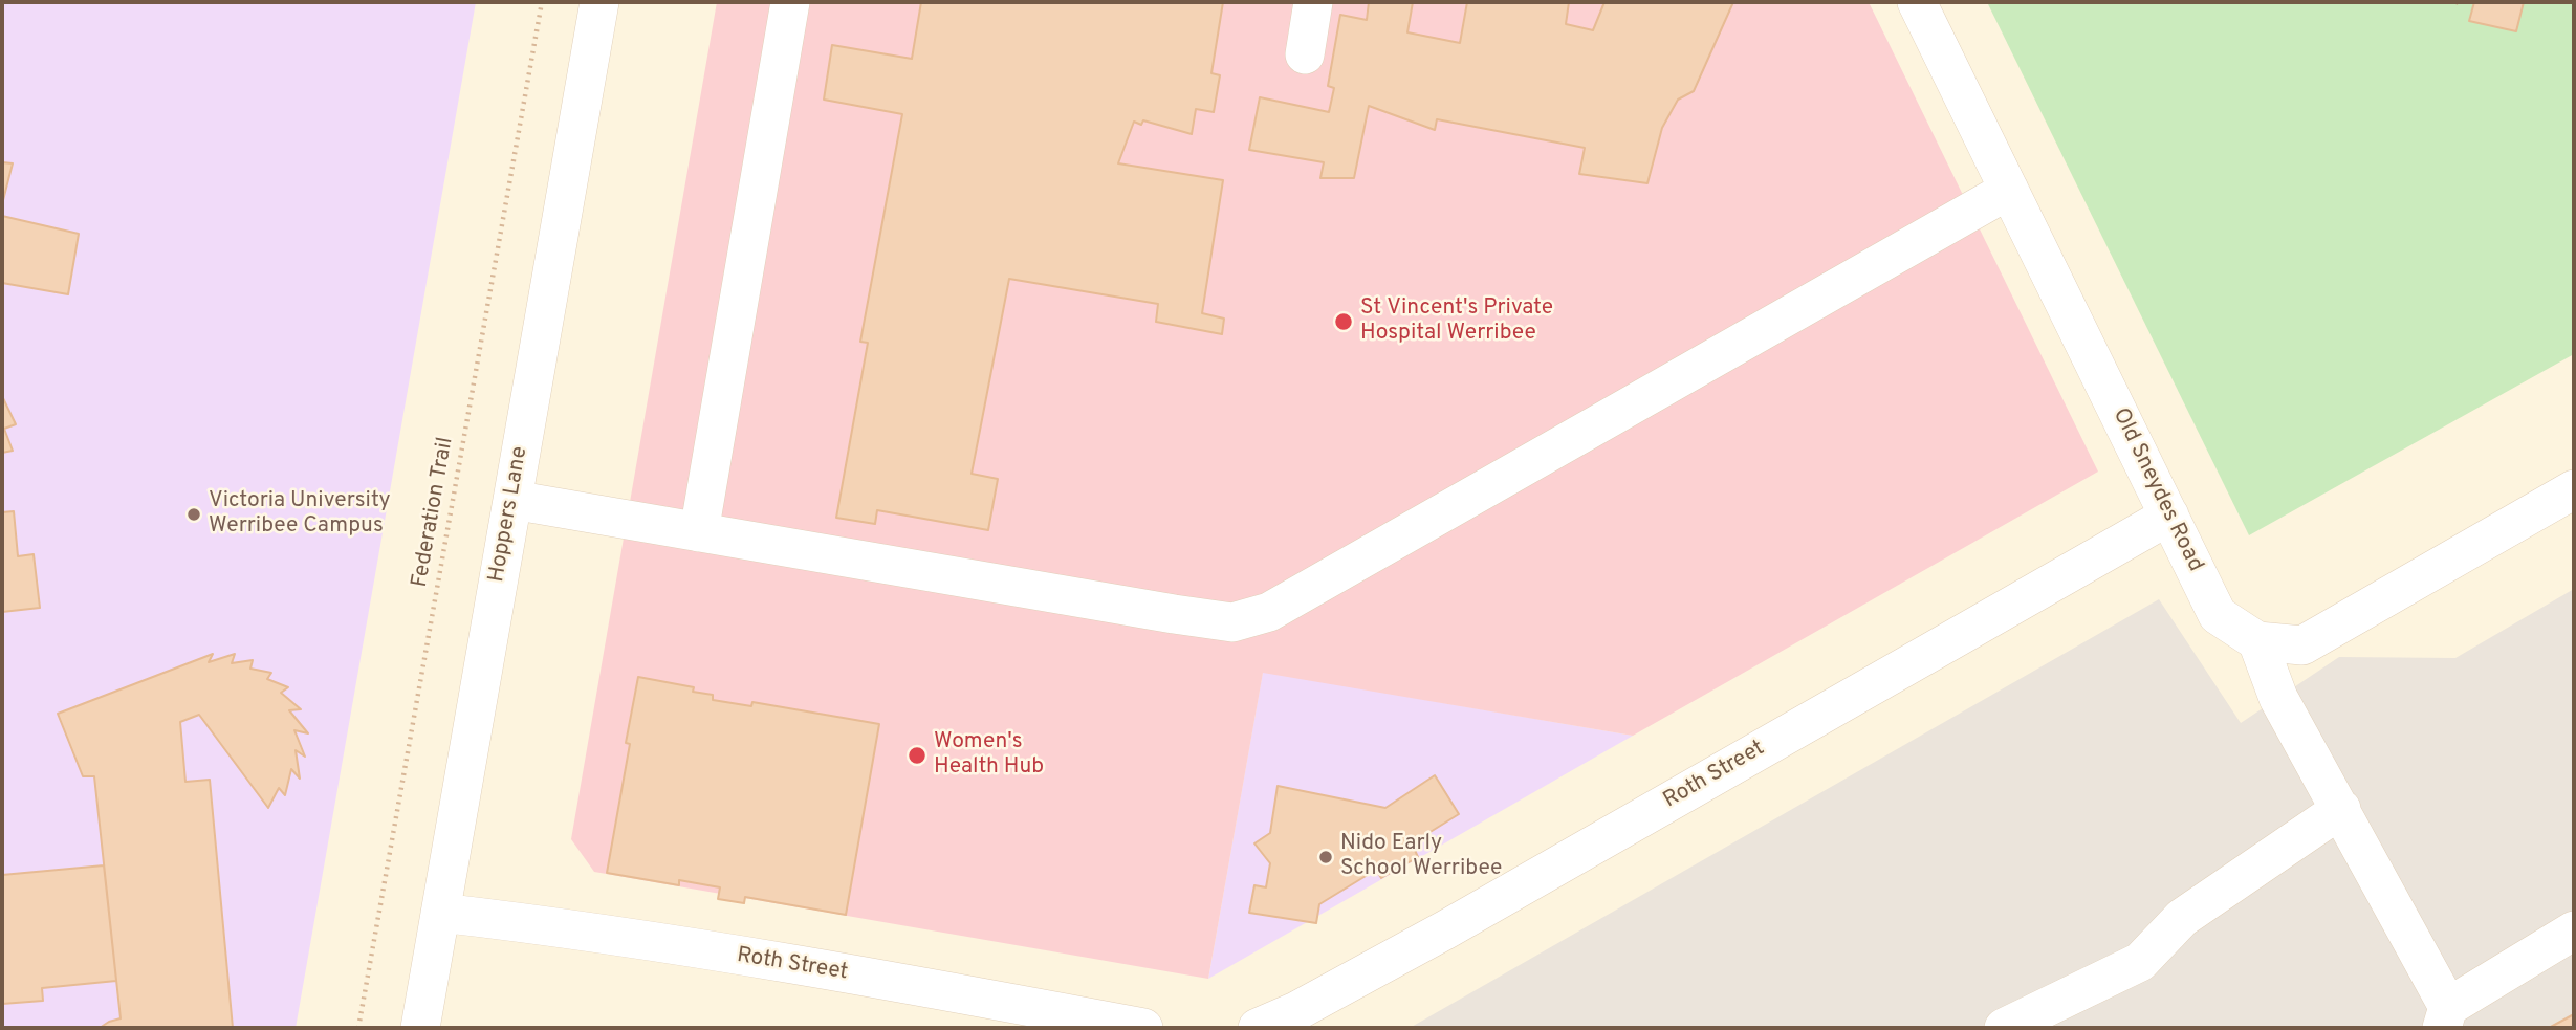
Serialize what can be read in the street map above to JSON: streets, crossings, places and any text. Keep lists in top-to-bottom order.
{
  "streets": {
    "street": ["Old Sneydes Road", "Hoppers Lane", "Roth Street"],
    "path": ["Federation Trail"]
  },
  "crossings": [
    ["Old Sneydes Road", "Roth Street"],
    ["Hoppers Lane", "Roth Street"]
  ],
  "places": [
    "St Vincent's Private Hospital Werribee",
    "Victoria University Werribee Campus",
    "Women's Health Hub",
    "Nido Early School Werribee"
  ]
}
